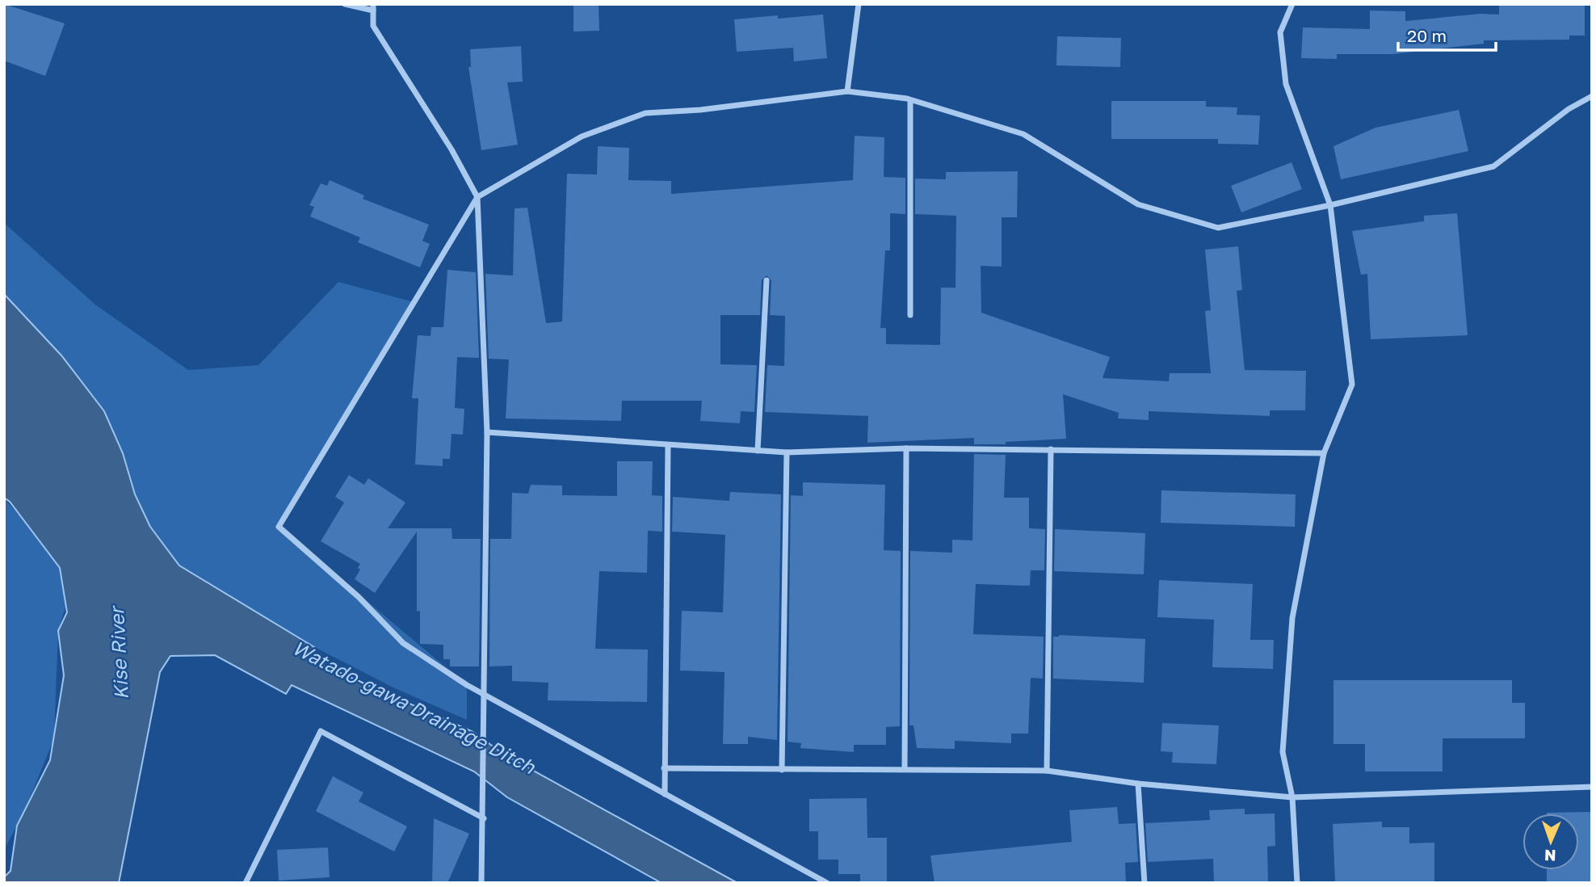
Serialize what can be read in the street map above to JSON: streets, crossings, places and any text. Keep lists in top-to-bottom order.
{
  "water": ["Kise River", "Watado-gawa Drainage Ditch"],
  "scale_bar": "20 m",
  "north": "bottom"
}
